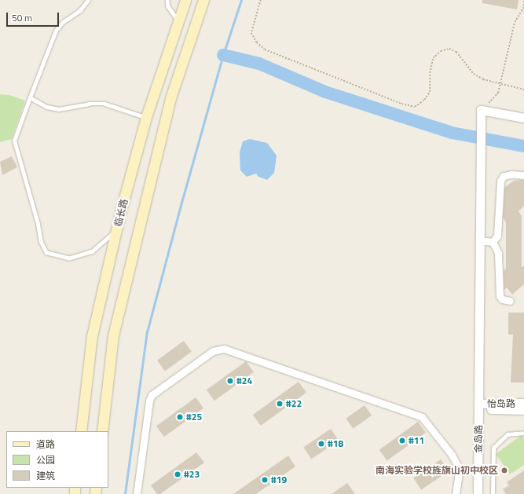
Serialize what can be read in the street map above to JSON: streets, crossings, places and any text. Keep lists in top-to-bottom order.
{
  "streets": {
    "main road": ["临长路"],
    "street": ["怡岛路", "金岛路"]
  },
  "crossings": [
    ["怡岛路", "金岛路"]
  ],
  "places": [
    "#24",
    "#22",
    "#25",
    "#11",
    "#18",
    "南海实验学校旌旗山初中校区",
    "#23",
    "#19"
  ],
  "legend": ["道路", "公园", "建筑"],
  "scale_bar": "50 m"
}
